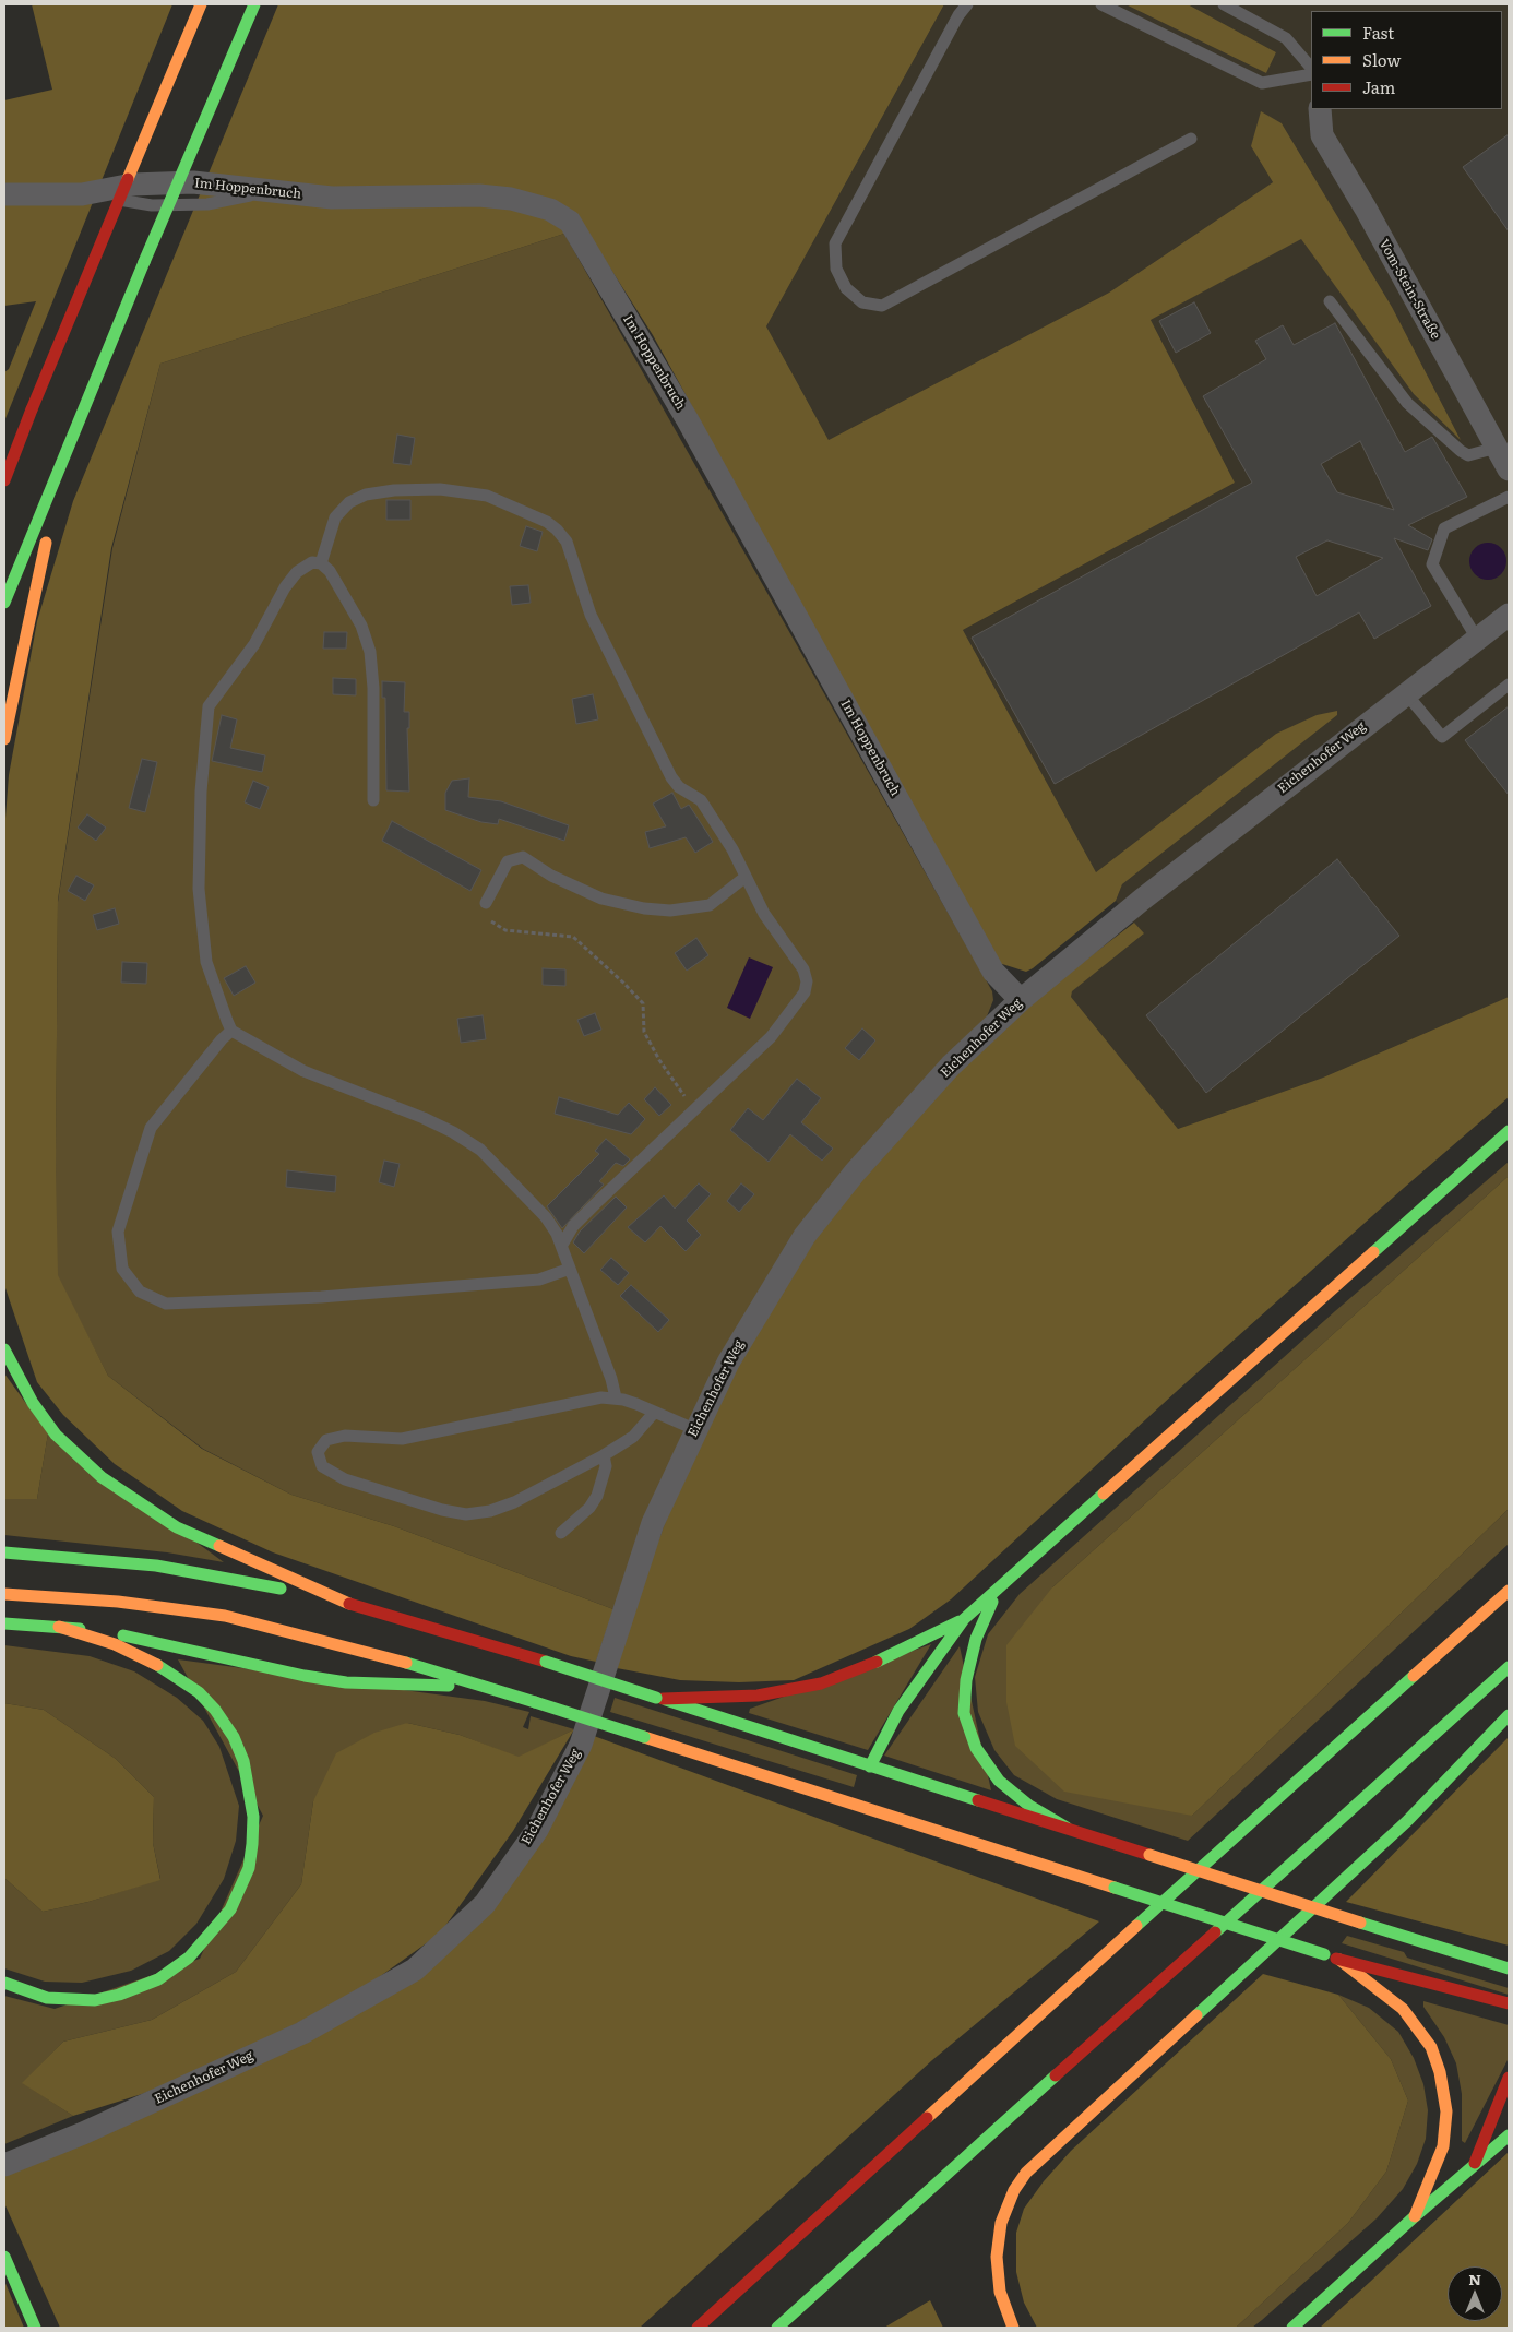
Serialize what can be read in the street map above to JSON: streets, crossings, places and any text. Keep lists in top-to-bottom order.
{
  "streets": {
    "street": ["Im Hoppenbruch", "Vom-Stein-Straße", "Eichenhofer Weg"]
  },
  "crossings": [
    ["Im Hoppenbruch", "Eichenhofer Weg"]
  ],
  "legend": ["Fast", "Slow", "Jam"],
  "north": "top"
}
